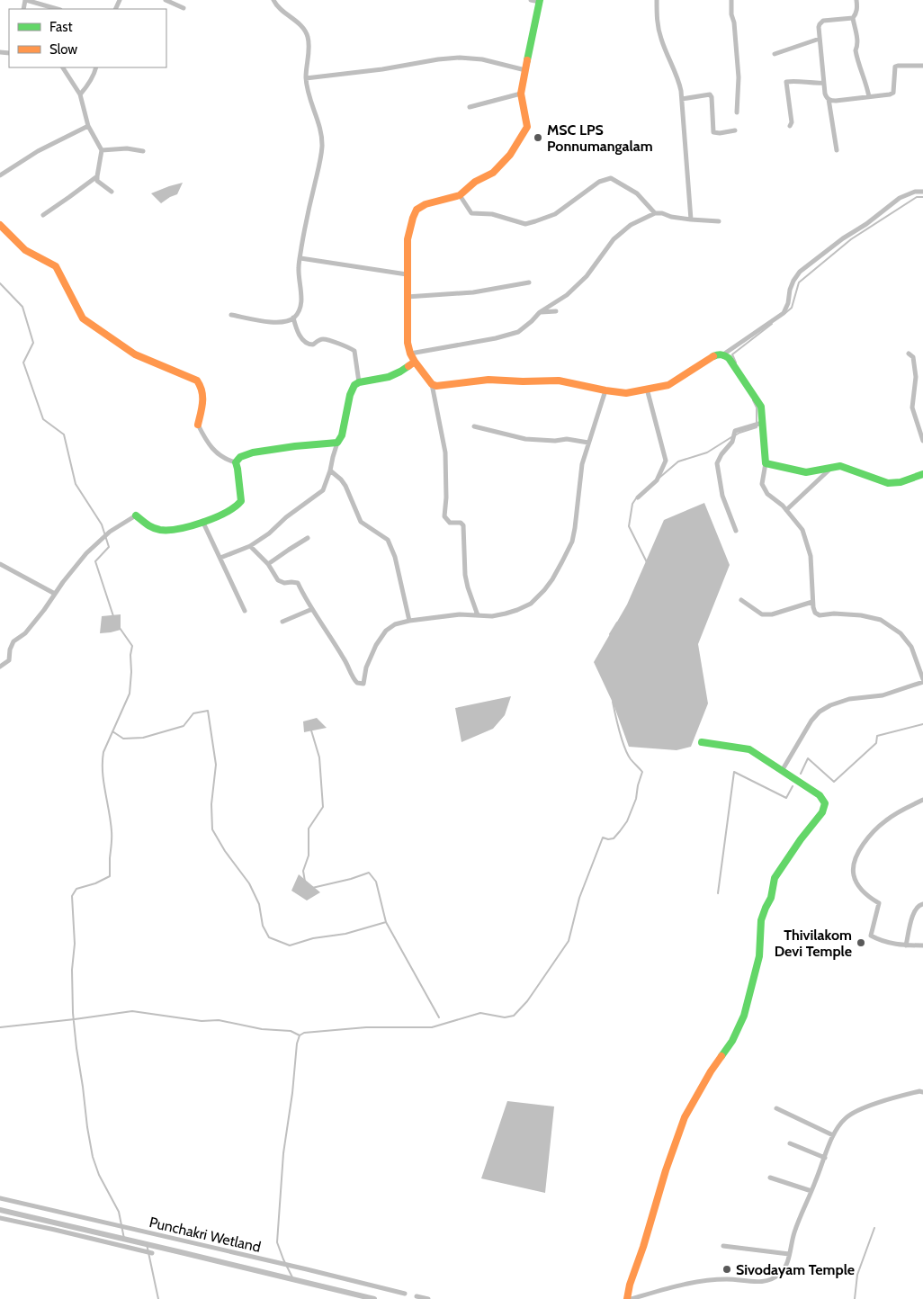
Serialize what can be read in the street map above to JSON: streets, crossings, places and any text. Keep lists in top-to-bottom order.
{
  "streets": {
    "street": ["Punchakri Wetland"]
  },
  "places": ["MSC LPS Ponnumangalam", "Thivilakom Devi Temple", "Sivodayam Temple"],
  "legend": ["Fast", "Slow"]
}
